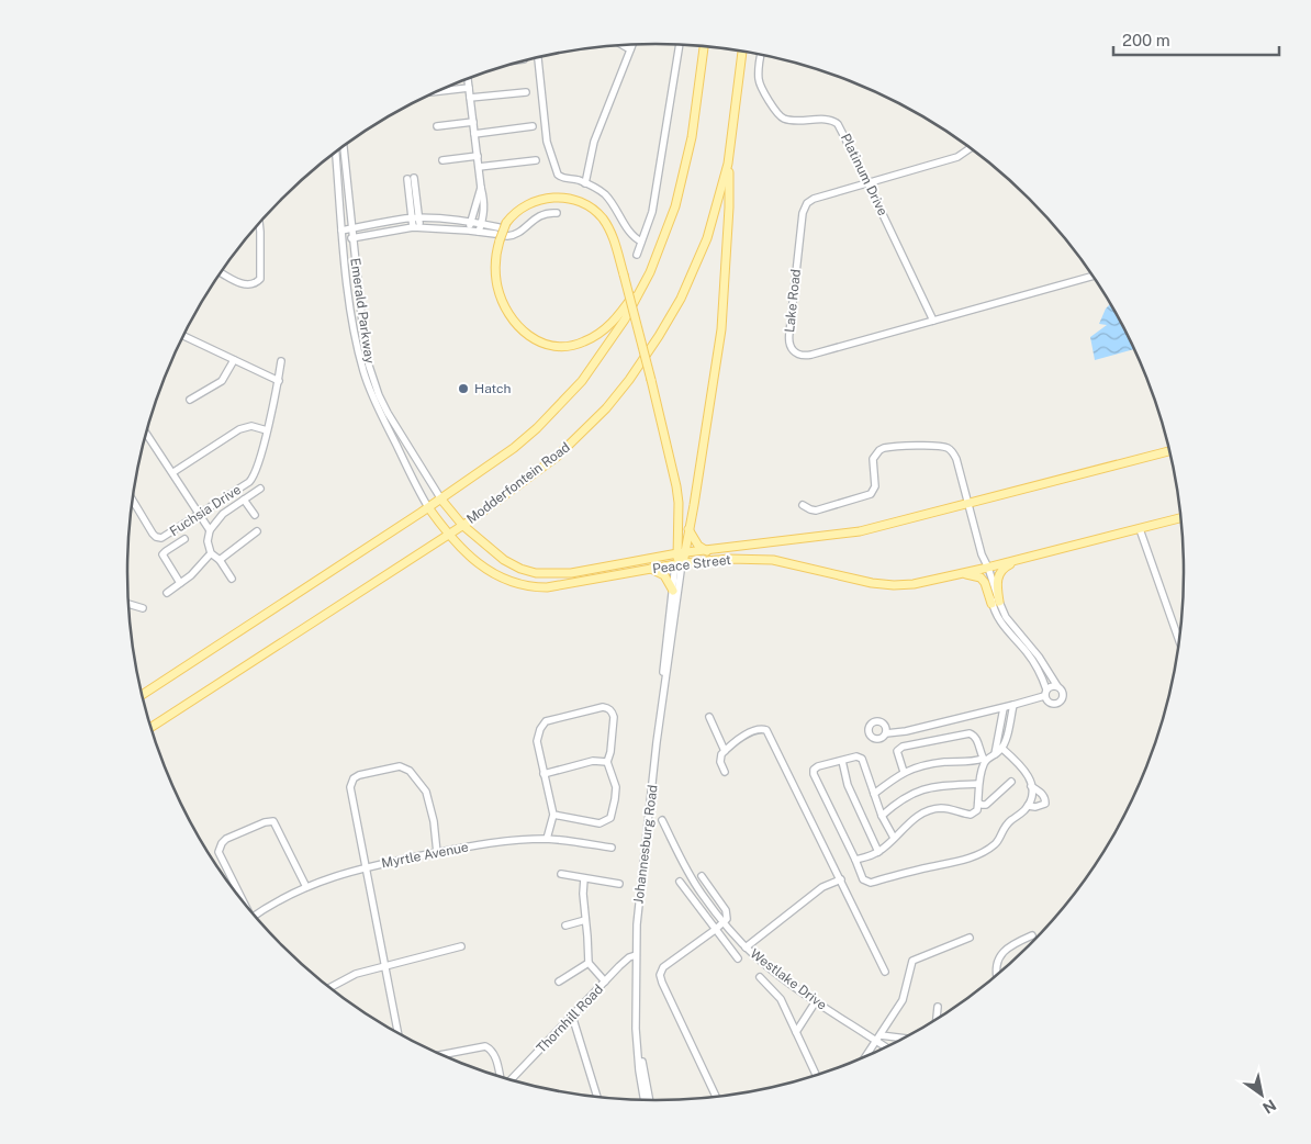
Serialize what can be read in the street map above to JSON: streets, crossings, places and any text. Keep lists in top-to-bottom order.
{
  "streets": {
    "main road": ["Modderfontein Road", "Peace Street"],
    "street": [
      "Platinum Drive",
      "Lake Road",
      "Emerald Parkway",
      "Fuchsia Drive",
      "Johannesburg Road",
      "Myrtle Avenue",
      "Westlake Drive",
      "Thornhill Road"
    ]
  },
  "crossings": [
    ["Platinum Drive", "Lake Road"],
    ["Emerald Parkway", "Peace Street"],
    ["Modderfontein Road", "Peace Street"],
    ["Peace Street", "Johannesburg Road"],
    ["Johannesburg Road", "Thornhill Road"]
  ],
  "places": ["Hatch"],
  "scale_bar": "200 m",
  "north": "bottom right"
}
